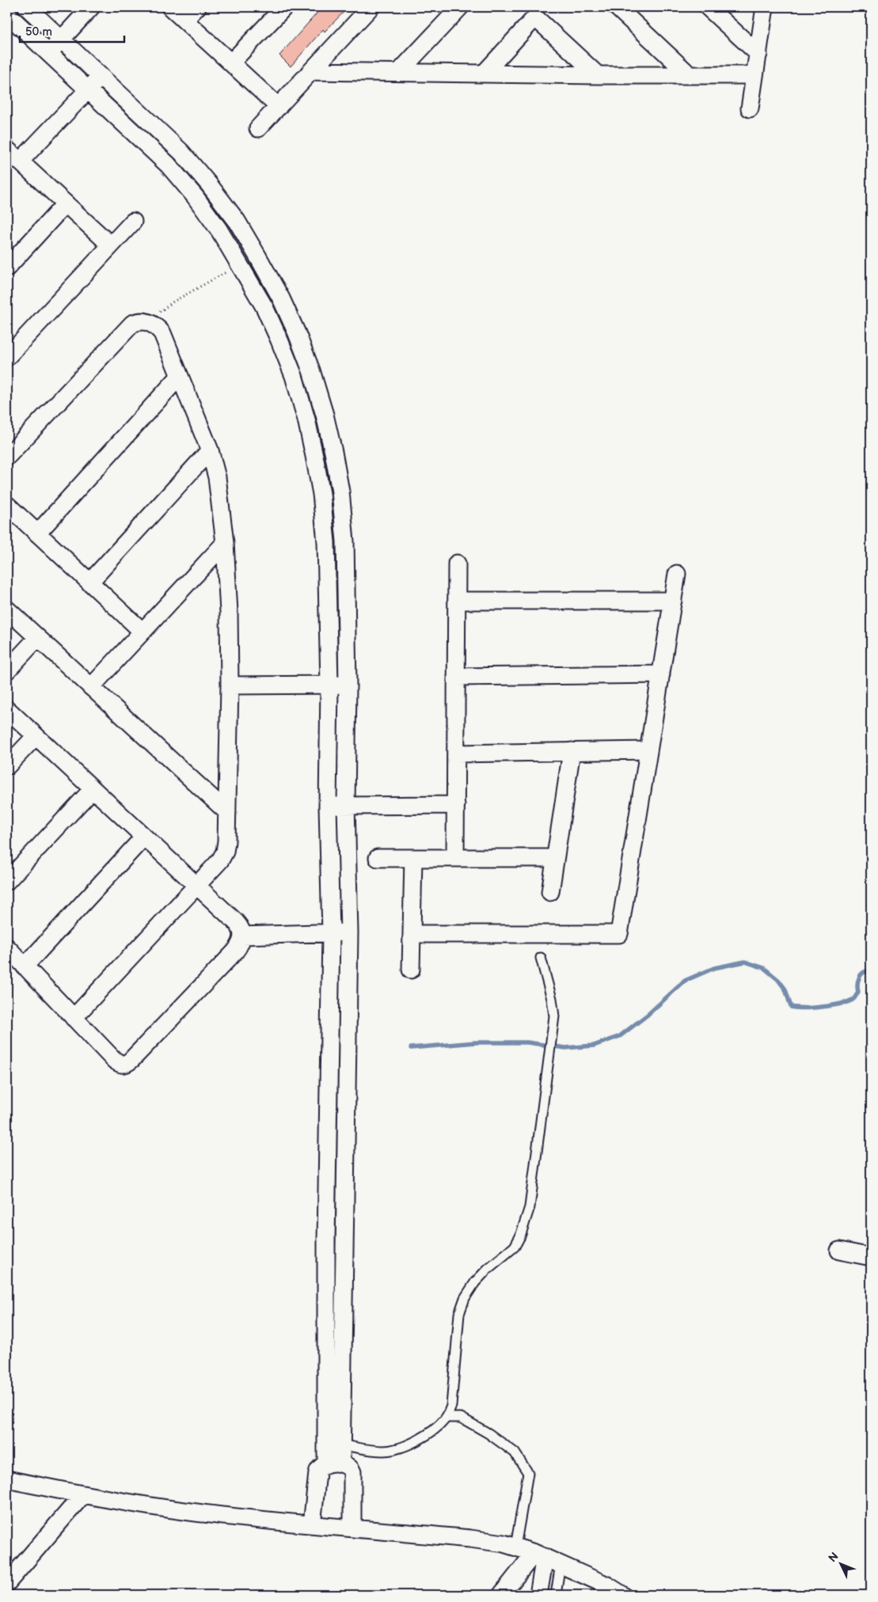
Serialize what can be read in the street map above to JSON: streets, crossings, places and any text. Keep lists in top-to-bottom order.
{
  "scale_bar": "50 m",
  "north": "top left"
}
